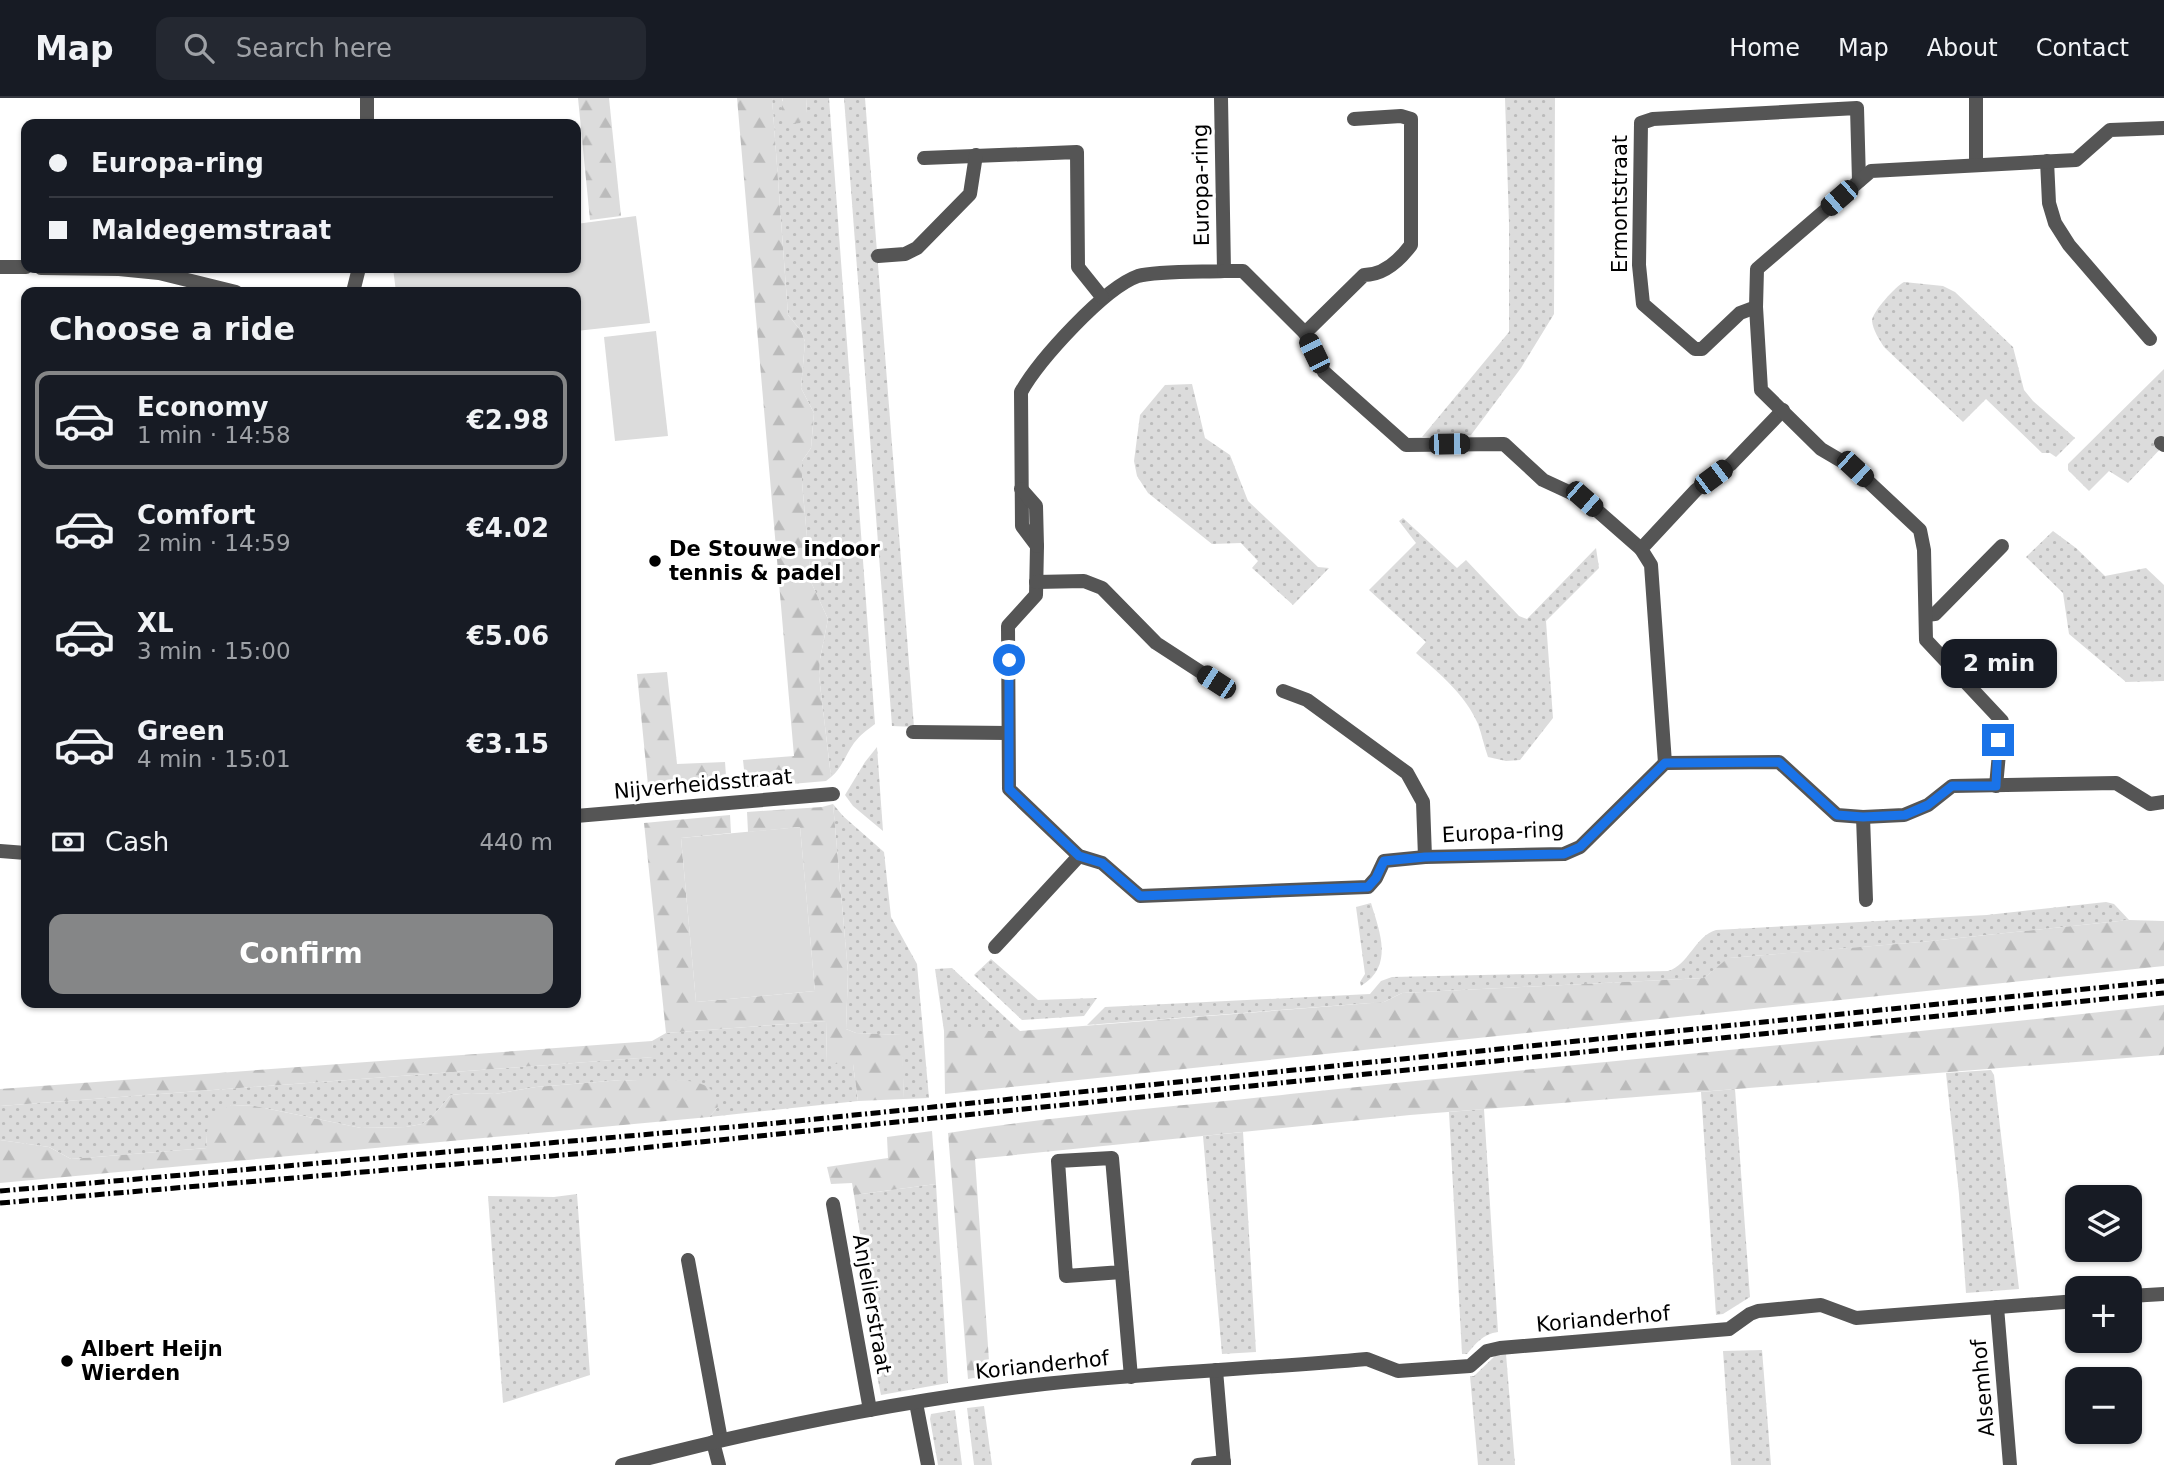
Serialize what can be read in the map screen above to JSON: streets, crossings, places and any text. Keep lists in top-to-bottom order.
{
  "streets": {
    "street": [
      "Europa-ring",
      "Ermontstraat",
      "Nijverheidsstraat",
      "Anjelierstraat",
      "Korianderhof",
      "Alsemhof"
    ]
  },
  "crossings": [
    ["Korianderhof", "Alsemhof"]
  ],
  "places": ["De Stouwe indoor tennis & padel", "Albert Heijn Wierden"],
  "page": {
    "header": "Map",
    "search": "Search here",
    "nav": [
      "Home",
      "Map",
      "About",
      "Contact"
    ],
    "banner": ["Europa-ring", "Maldegemstraat"],
    "heading": "Choose a ride",
    "list": [
      {
        "name": "Economy",
        "note": "1 min · 14:58",
        "value": "€2.98"
      },
      {
        "name": "Comfort",
        "note": "2 min · 14:59",
        "value": "€4.02"
      },
      {
        "name": "XL",
        "note": "3 min · 15:00",
        "value": "€5.06"
      },
      {
        "name": "Green",
        "note": "4 min · 15:01",
        "value": "€3.15"
      }
    ],
    "bubble": "2 min",
    "pay": ["Cash", "440 m"],
    "buttons": "Confirm",
    "map_buttons": ["+", "−"]
  }
}
